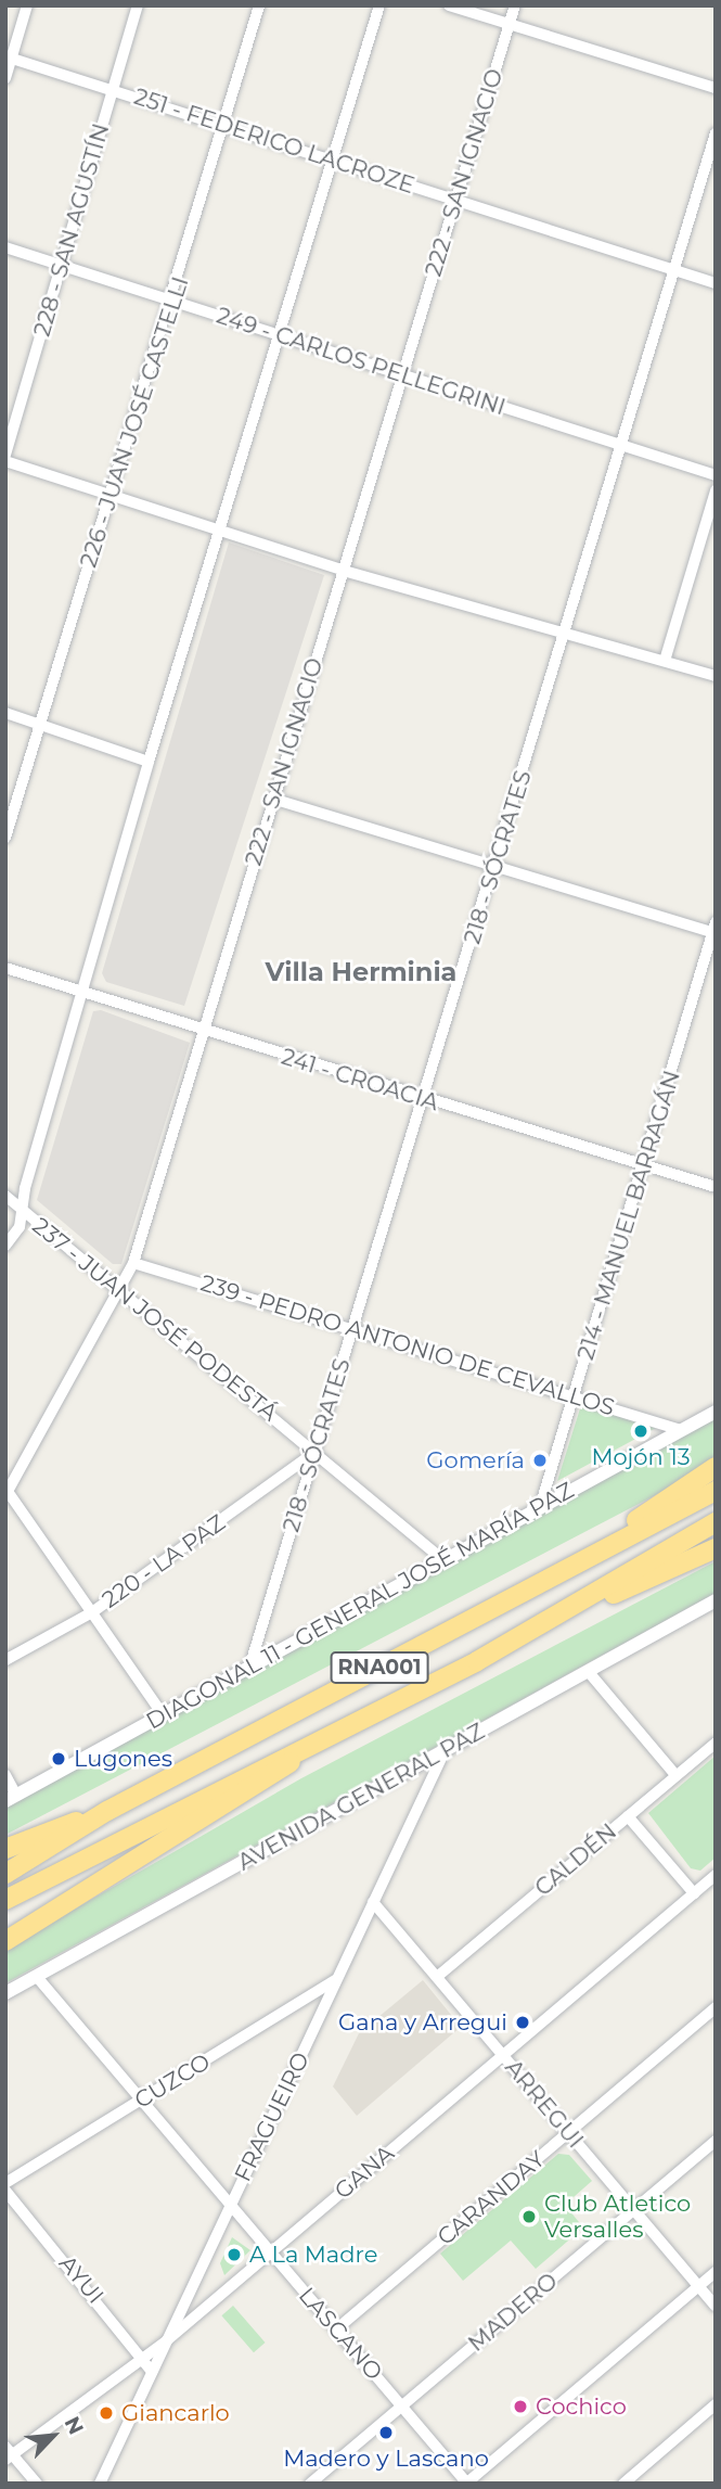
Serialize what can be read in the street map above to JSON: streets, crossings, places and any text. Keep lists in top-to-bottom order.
{
  "streets": {
    "highway": ["RNA001"],
    "street": [
      "251 - FEDERICO LACROZE",
      "222 - SAN IGNACIO",
      "228 - SAN AGUSTÍN",
      "249 - CARLOS PELLEGRINI",
      "226 - JUAN JOSÉ CASTELLI",
      "218 - SÓCRATES",
      "241 - CROACIA",
      "214 - MANUEL BARRAGÁN",
      "237 - JUAN JOSÉ PODESTÁ",
      "239 - PEDRO ANTONIO DE CEVALLOS",
      "220 - LA PAZ",
      "DIAGONAL 11 - GENERAL JOSÉ MARÍA PAZ",
      "AVENIDA GENERAL PAZ",
      "CALDÉN",
      "CUZCO",
      "ARREGUI",
      "FRAGUEIRO",
      "GANA",
      "CARANDAY",
      "AYUI",
      "MADERO",
      "LASCANO"
    ]
  },
  "crossings": [
    ["251 - FEDERICO LACROZE", "222 - SAN IGNACIO"],
    ["251 - FEDERICO LACROZE", "228 - SAN AGUSTÍN"],
    ["251 - FEDERICO LACROZE", "226 - JUAN JOSÉ CASTELLI"],
    ["251 - FEDERICO LACROZE", "218 - SÓCRATES"],
    ["222 - SAN IGNACIO", "249 - CARLOS PELLEGRINI"],
    ["222 - SAN IGNACIO", "241 - CROACIA"],
    ["222 - SAN IGNACIO", "237 - JUAN JOSÉ PODESTÁ"],
    ["222 - SAN IGNACIO", "239 - PEDRO ANTONIO DE CEVALLOS"],
    ["228 - SAN AGUSTÍN", "249 - CARLOS PELLEGRINI"],
    ["249 - CARLOS PELLEGRINI", "226 - JUAN JOSÉ CASTELLI"],
    ["249 - CARLOS PELLEGRINI", "218 - SÓCRATES"],
    ["218 - SÓCRATES", "241 - CROACIA"],
    ["218 - SÓCRATES", "237 - JUAN JOSÉ PODESTÁ"],
    ["218 - SÓCRATES", "239 - PEDRO ANTONIO DE CEVALLOS"],
    ["218 - SÓCRATES", "220 - LA PAZ"],
    ["218 - SÓCRATES", "DIAGONAL 11 - GENERAL JOSÉ MARÍA PAZ"],
    ["241 - CROACIA", "214 - MANUEL BARRAGÁN"],
    ["214 - MANUEL BARRAGÁN", "239 - PEDRO ANTONIO DE CEVALLOS"],
    ["214 - MANUEL BARRAGÁN", "DIAGONAL 11 - GENERAL JOSÉ MARÍA PAZ"],
    ["237 - JUAN JOSÉ PODESTÁ", "220 - LA PAZ"],
    ["237 - JUAN JOSÉ PODESTÁ", "DIAGONAL 11 - GENERAL JOSÉ MARÍA PAZ"],
    ["239 - PEDRO ANTONIO DE CEVALLOS", "DIAGONAL 11 - GENERAL JOSÉ MARÍA PAZ"],
    ["AVENIDA GENERAL PAZ", "FRAGUEIRO"],
    ["AVENIDA GENERAL PAZ", "LASCANO"],
    ["CALDÉN", "ARREGUI"],
    ["CUZCO", "FRAGUEIRO"],
    ["CUZCO", "LASCANO"],
    ["ARREGUI", "FRAGUEIRO"],
    ["ARREGUI", "GANA"],
    ["ARREGUI", "CARANDAY"],
    ["ARREGUI", "MADERO"],
    ["FRAGUEIRO", "GANA"],
    ["FRAGUEIRO", "AYUI"],
    ["FRAGUEIRO", "LASCANO"],
    ["GANA", "AYUI"],
    ["GANA", "LASCANO"],
    ["CARANDAY", "LASCANO"],
    ["MADERO", "LASCANO"]
  ],
  "districts": ["Villa Herminia"],
  "places": [
    "Mojón 13",
    "Gomería",
    "Lugones",
    "Gana y Arregui",
    "Club Atletico Versalles",
    "A La Madre",
    "Cochico",
    "Giancarlo",
    "Madero y Lascano"
  ],
  "north": "top right"
}
